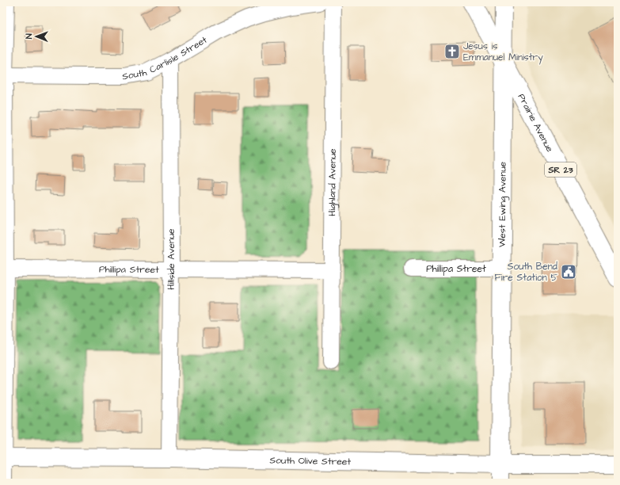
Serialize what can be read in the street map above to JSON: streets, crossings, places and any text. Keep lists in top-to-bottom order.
{
  "streets": {
    "street": [
      "South Carlisle Street",
      "Prairie Avenue",
      "SR 23",
      "Highland Avenue",
      "West Ewing Avenue",
      "Hillside Avenue",
      "Phillipa Street",
      "South Olive Street"
    ]
  },
  "crossings": [
    ["South Carlisle Street", "Hillside Avenue"],
    ["Prairie Avenue", "West Ewing Avenue"],
    ["Highland Avenue", "Phillipa Street"],
    ["West Ewing Avenue", "Phillipa Street"],
    ["West Ewing Avenue", "South Olive Street"],
    ["Hillside Avenue", "Phillipa Street"],
    ["Hillside Avenue", "South Olive Street"]
  ],
  "places": {
    "church": ["Jesus is Emmanuel Ministry"],
    "public building": ["South Bend Fire Station 5"]
  },
  "north": "left"
}
